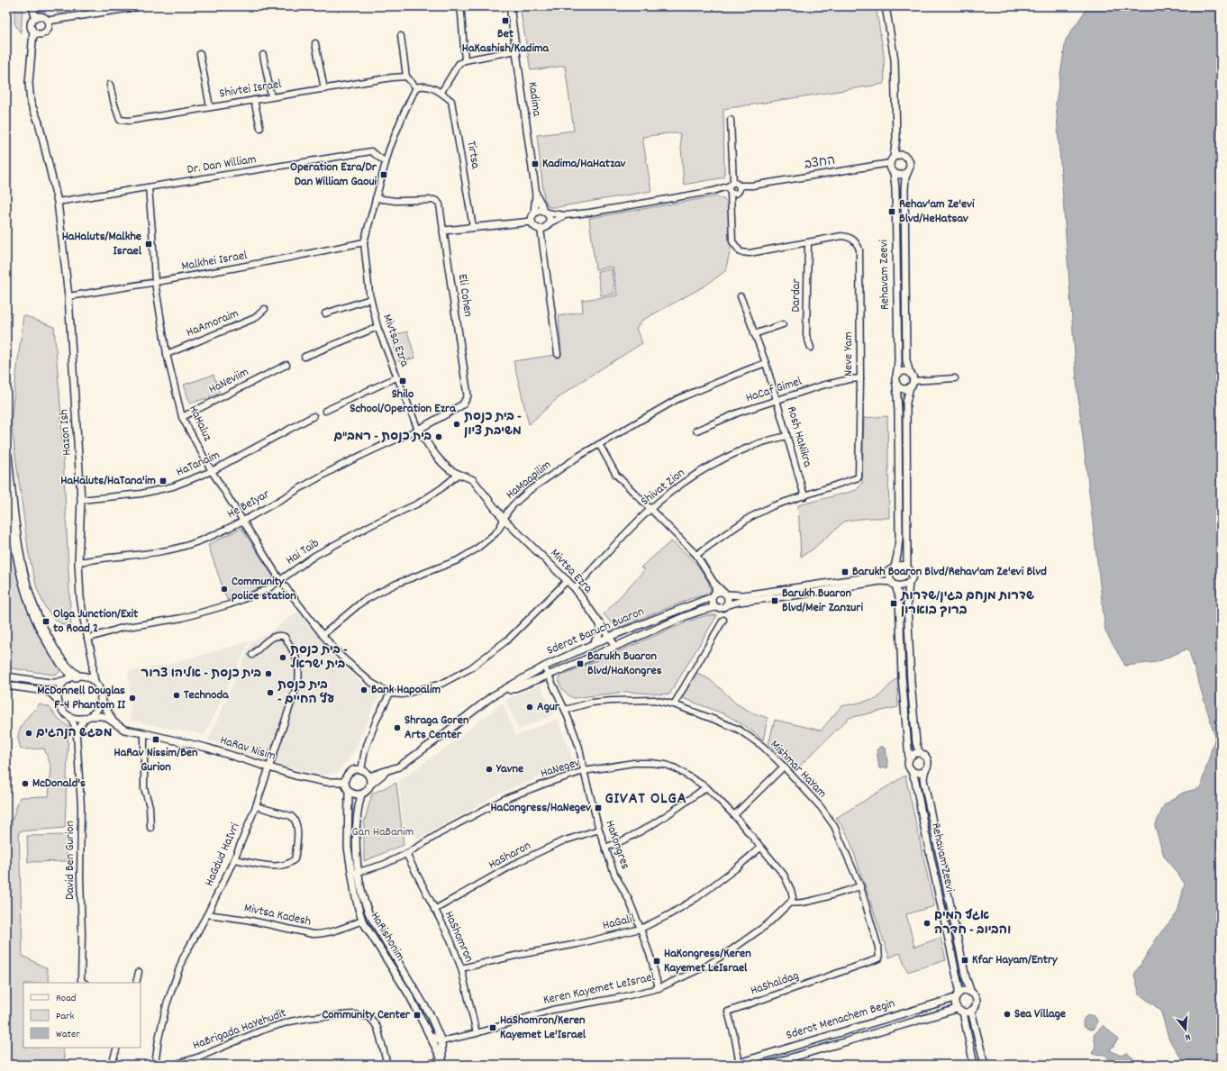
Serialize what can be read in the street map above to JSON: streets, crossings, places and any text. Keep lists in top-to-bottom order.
{
  "streets": {
    "street": [
      "Shivtei Israel",
      "Kadima",
      "Tirtsa",
      "החצב",
      "Dr. Dan William",
      "Malkhei Israel",
      "Rehavam Zeevi",
      "Eli Cohen",
      "Dardar",
      "HaAmoraim",
      "Mivtsa Ezra",
      "Neve Yam",
      "HaNeviim",
      "HaCaf Gimel",
      "HaHaluz",
      "Hazon Ish",
      "Rosh HaNikra",
      "HaTanaim",
      "HaMaapilim",
      "Shivat Zion",
      "He BeIyar",
      "Hai Taib",
      "Sderot Baruch Buaron",
      "HaRav Nisim",
      "HaNegev",
      "Mishmar HaYam",
      "HaKongres",
      "HaGdud HaIvri",
      "HaSharon",
      "David Ben Gurion",
      "Mivtsa Kadesh",
      "HaGalil",
      "HaRishonim",
      "HaShomron",
      "HaShaldag",
      "Keren Kayemet LeIsrael",
      "Sderot Menachem Begin",
      "HaBrigada HaYehudit"
    ]
  },
  "crossings": [
    ["החצב", "Rehavam Zeevi"],
    ["Dr. Dan William", "Mivtsa Ezra"],
    ["Dr. Dan William", "HaHaluz"],
    ["Dr. Dan William", "Hazon Ish"],
    ["Malkhei Israel", "Mivtsa Ezra"],
    ["Malkhei Israel", "HaHaluz"],
    ["Malkhei Israel", "Hazon Ish"],
    ["Rehavam Zeevi", "Sderot Menachem Begin"],
    ["Eli Cohen", "Mivtsa Ezra"],
    ["Eli Cohen", "He BeIyar"],
    ["Dardar", "Neve Yam"],
    ["HaAmoraim", "HaHaluz"],
    ["Mivtsa Ezra", "HaMaapilim"],
    ["Mivtsa Ezra", "Shivat Zion"],
    ["Mivtsa Ezra", "He BeIyar"],
    ["Mivtsa Ezra", "Hai Taib"],
    ["Mivtsa Ezra", "Sderot Baruch Buaron"],
    ["Neve Yam", "HaCaf Gimel"],
    ["Neve Yam", "Rosh HaNikra"],
    ["HaNeviim", "HaHaluz"],
    ["HaCaf Gimel", "Rosh HaNikra"],
    ["HaHaluz", "HaTanaim"],
    ["HaHaluz", "HaMaapilim"],
    ["HaHaluz", "He BeIyar"],
    ["HaHaluz", "Hai Taib"],
    ["Hazon Ish", "HaTanaim"],
    ["Hazon Ish", "He BeIyar"],
    ["Hazon Ish", "Hai Taib"],
    ["Hazon Ish", "HaRav Nisim"],
    ["Hazon Ish", "David Ben Gurion"],
    ["Rosh HaNikra", "HaMaapilim"],
    ["Rosh HaNikra", "Shivat Zion"],
    ["Sderot Baruch Buaron", "HaRav Nisim"],
    ["Sderot Baruch Buaron", "HaKongres"],
    ["Sderot Baruch Buaron", "HaRishonim"],
    ["HaRav Nisim", "HaGdud HaIvri"],
    ["HaRav Nisim", "David Ben Gurion"],
    ["HaRav Nisim", "HaRishonim"],
    ["HaNegev", "HaKongres"],
    ["HaNegev", "HaGalil"],
    ["HaNegev", "HaRishonim"],
    ["HaNegev", "HaShomron"],
    ["HaNegev", "Keren Kayemet LeIsrael"],
    ["Mishmar HaYam", "HaKongres"],
    ["Mishmar HaYam", "HaShaldag"],
    ["HaKongres", "HaSharon"],
    ["HaKongres", "HaGalil"],
    ["HaKongres", "Keren Kayemet LeIsrael"],
    ["HaGdud HaIvri", "Mivtsa Kadesh"],
    ["HaSharon", "HaShomron"],
    ["Mivtsa Kadesh", "HaRishonim"],
    ["HaGalil", "HaShomron"],
    ["HaRishonim", "Keren Kayemet LeIsrael"],
    ["HaShomron", "Keren Kayemet LeIsrael"],
    ["HaShaldag", "Sderot Menachem Begin"]
  ],
  "districts": ["GIVAT OLGA"],
  "parks": ["Gan HaBanim"],
  "places": {
    "transit": [
      "Bet HaKashish/Kadima",
      "Kadima/HaHatzav",
      "Operation Ezra/Dr Dan William Gaoui",
      "Rehav'am Ze'evi Blvd/HeHatsav",
      "HaHaluts/Malkhe Israel",
      "Shilo School/Operation Ezra",
      "HaHaluts/HaTana'im",
      "Barukh Boaron Blvd/Rehav'am Ze'evi Blvd",
      "Barukh Buaron Blvd/Meir Zanzuri",
      "שדרות מנחם בגין/שדרות ברוך בוארון",
      "Olga Junction/Exit to Road 2",
      "Barukh Buaron Blvd/HaKongres",
      "HaRav Nissim/Ben Gurion",
      "HaCongress/HaNegev",
      "Kfar Hayam/Entry",
      "HaKongress/Keren Kayemet LeIsrael",
      "Community Center",
      "HaShomron/Keren Kayemet Le'Israel"
    ],
    "other": [
      "בית כנסת - משיבת ציון",
      "בית כנסת - רמב\"ם",
      "Community police station",
      "בית כנסת - בית ישראל",
      "בית כנסת - אליהו צרור",
      "Bank Hapoalim",
      "בית כנסת - עץ החיים",
      "Technoda",
      "McDonnell Douglas F-4 Phantom II",
      "Agur",
      "Shraga Goren Arts Center",
      "מפגש הנהגים",
      "Yavne",
      "McDonald's",
      "אגף המים והביוב - חדרה",
      "Sea Village"
    ]
  },
  "legend": ["Road", "Park", "Water"],
  "north": "bottom"
}
